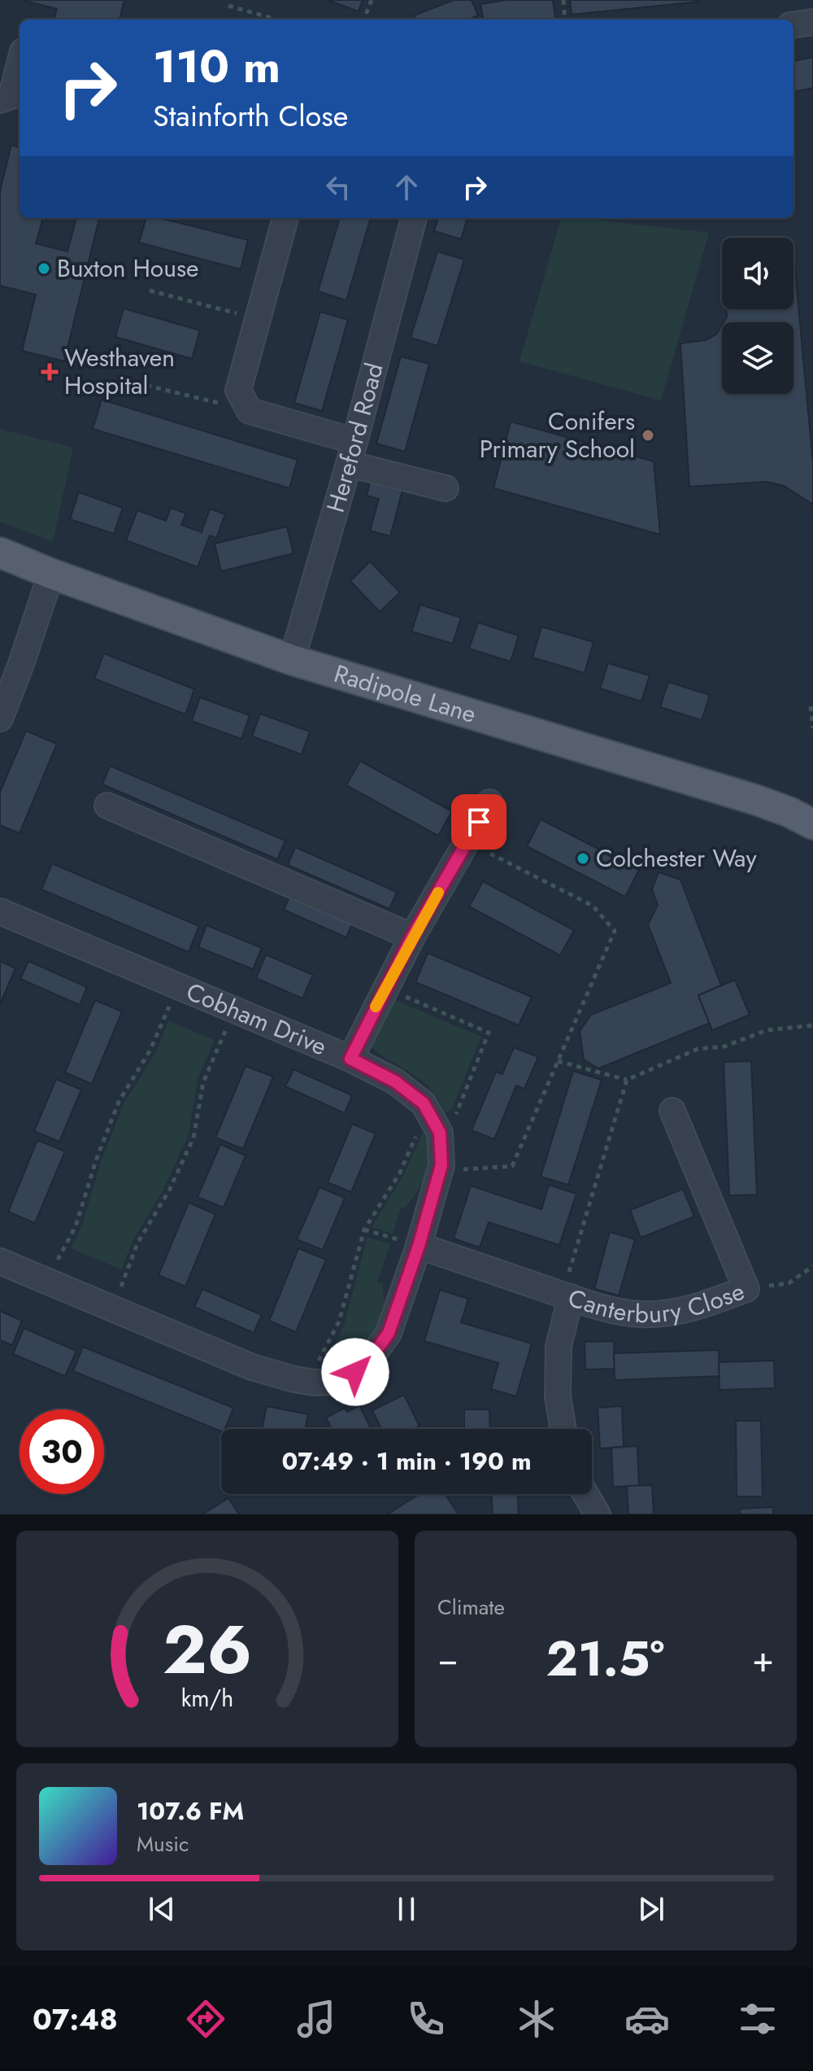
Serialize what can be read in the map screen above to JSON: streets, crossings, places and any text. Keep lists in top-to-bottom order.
{
  "streets": {
    "main road": ["Radipole Lane"],
    "street": ["Hereford Road", "Cobham Drive", "Canterbury Close"]
  },
  "crossings": [
    ["Hereford Road", "Radipole Lane"]
  ],
  "places": {
    "other": ["Buxton House", "Conifers Primary School", "Colchester Way"],
    "health": ["Westhaven Hospital"]
  },
  "page": {
    "turn": ["110 m", "Stainforth Close"],
    "limit": "30",
    "trip": "07:49 · 1 min · 190 m",
    "tile": "Climate",
    "heat": ["−", "21.5°", "+"],
    "song": ["107.6 FM", "Music"],
    "tabs": "07:48",
    "gauge": ["26", "km/h"]
  }
}
